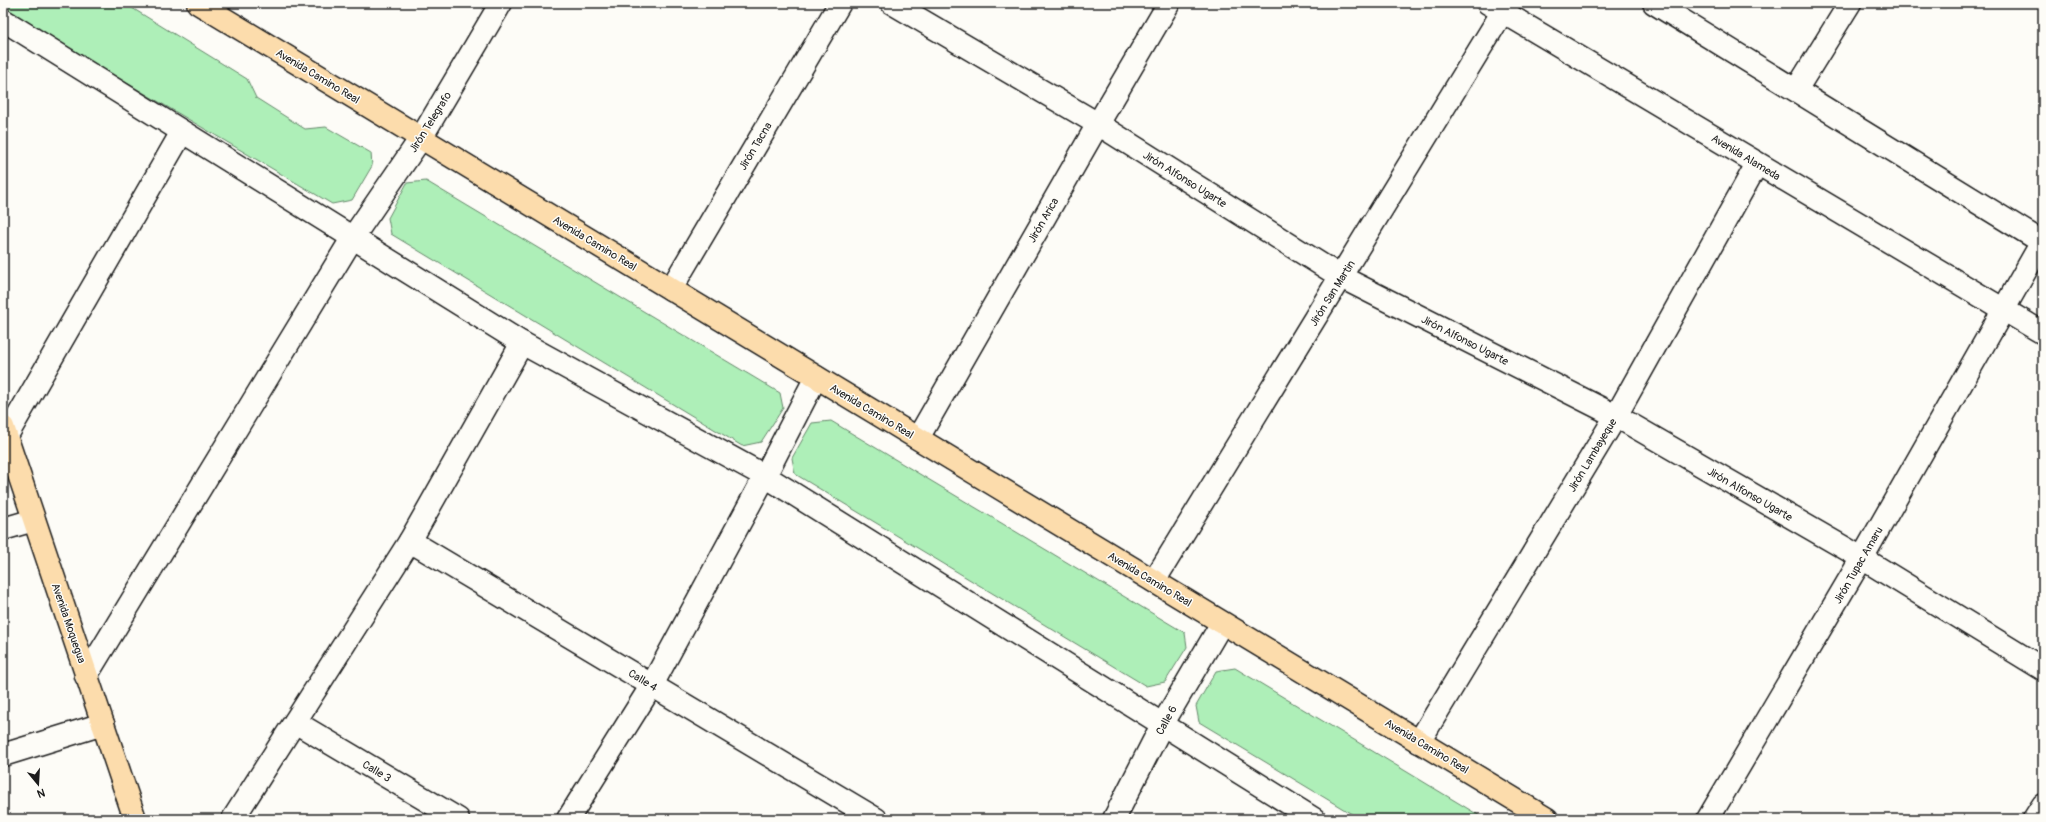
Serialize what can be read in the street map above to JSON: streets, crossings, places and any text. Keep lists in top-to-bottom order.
{
  "streets": {
    "main road": ["Avenida Camino Real", "Avenida Moquegua"],
    "street": [
      "Jirón Telegrafo",
      "Jirón Tacna",
      "Avenida Alameda",
      "Jirón Alfonso Ugarte",
      "Jirón Arica",
      "Jirón San Martin",
      "Jirón Lambayeque",
      "Jirón Tupac Amaru",
      "Calle 4",
      "Calle 6",
      "Calle 3"
    ]
  },
  "crossings": [
    ["Avenida Camino Real", "Jirón Telegrafo"],
    ["Avenida Camino Real", "Jirón Tacna"],
    ["Avenida Camino Real", "Jirón Arica"],
    ["Avenida Camino Real", "Jirón San Martin"],
    ["Avenida Camino Real", "Jirón Lambayeque"],
    ["Avenida Camino Real", "Calle 6"],
    ["Jirón Telegrafo", "Avenida Moquegua"],
    ["Avenida Alameda", "Jirón San Martin"],
    ["Avenida Alameda", "Jirón Lambayeque"],
    ["Avenida Alameda", "Jirón Tupac Amaru"],
    ["Jirón Alfonso Ugarte", "Jirón Arica"],
    ["Jirón Alfonso Ugarte", "Jirón San Martin"],
    ["Jirón Alfonso Ugarte", "Jirón Lambayeque"],
    ["Jirón Alfonso Ugarte", "Jirón Tupac Amaru"]
  ],
  "north": "bottom"
}
